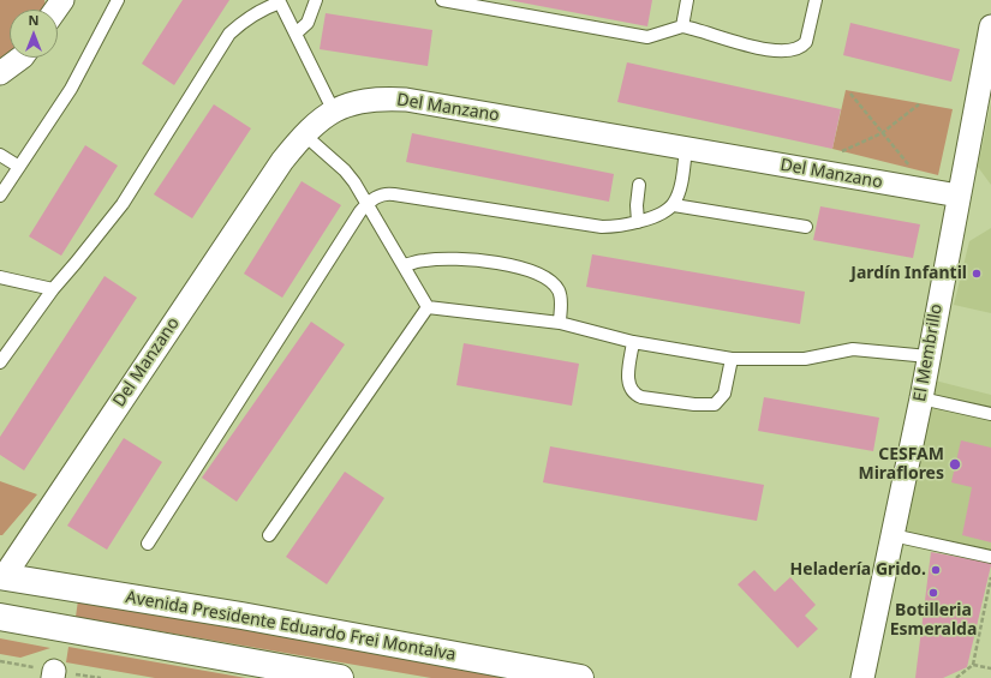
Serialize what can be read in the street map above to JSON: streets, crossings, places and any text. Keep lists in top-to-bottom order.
{
  "streets": {
    "main road": ["Avenida Presidente Eduardo Frei Montalva"],
    "street": ["Del Manzano", "El Membrillo"]
  },
  "crossings": [
    ["Del Manzano", "El Membrillo"],
    ["Del Manzano", "Avenida Presidente Eduardo Frei Montalva"]
  ],
  "places": [
    "Jardín Infantil",
    "CESFAM Miraflores",
    "Heladería Grido.",
    "Botilleria Esmeralda"
  ],
  "north": "top"
}
